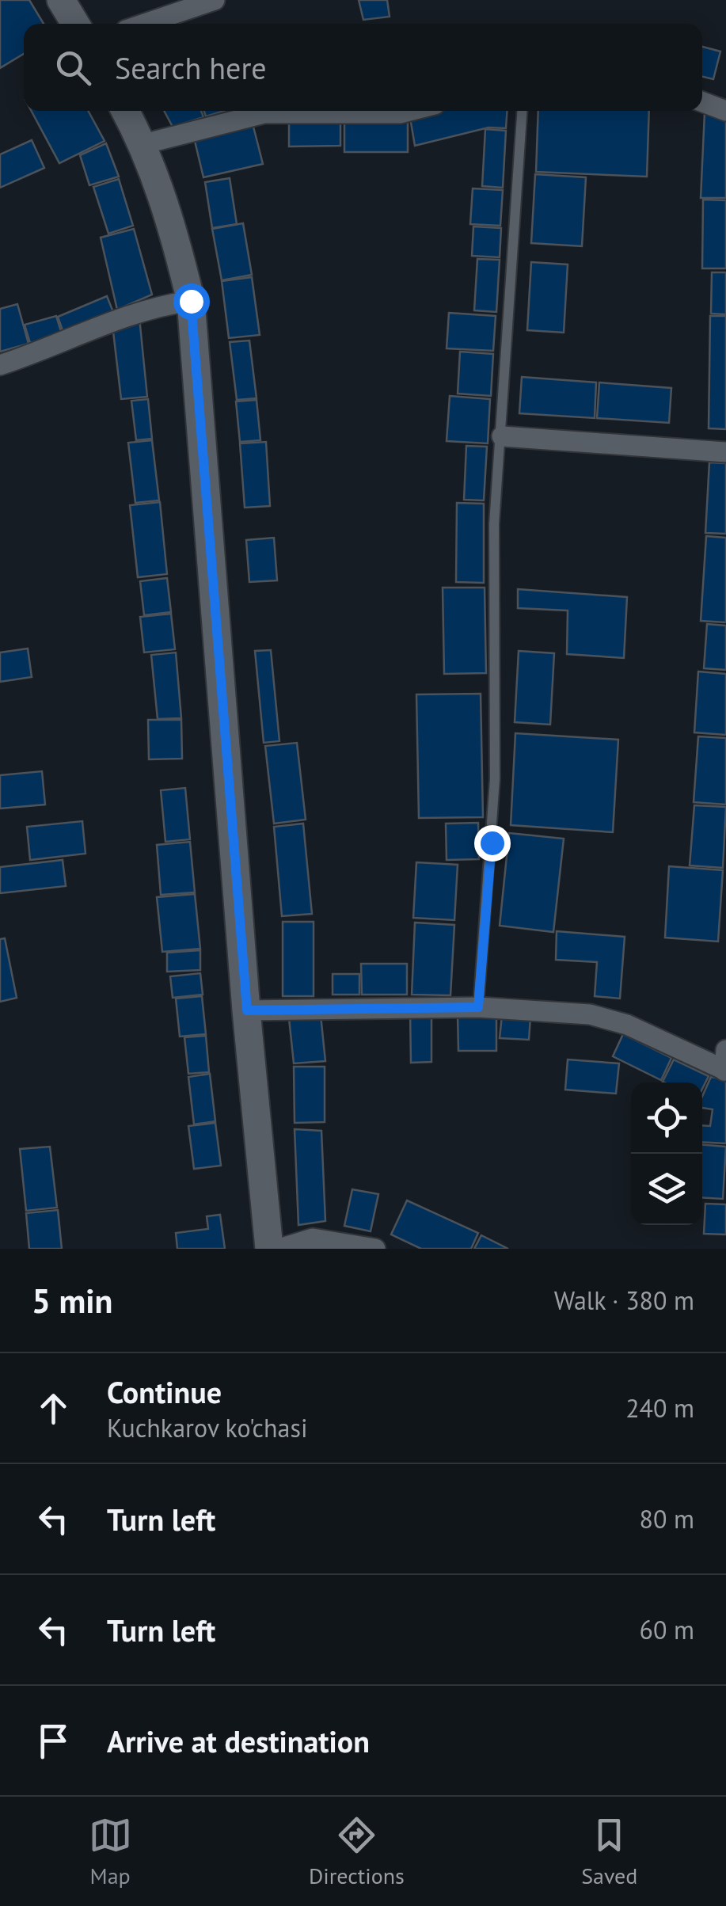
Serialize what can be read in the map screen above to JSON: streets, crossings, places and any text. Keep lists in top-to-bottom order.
{
  "page": {
    "search": "Search here",
    "heading": ["5 min", "Walk · 380 m"],
    "list": [
      ["Continue", "Kuchkarov ko'chasi", "240 m"],
      ["Turn left", "80 m"],
      ["Turn left", "60 m"],
      "Arrive at destination"
    ],
    "nav": ["Map", "Directions", "Saved"]
  }
}
